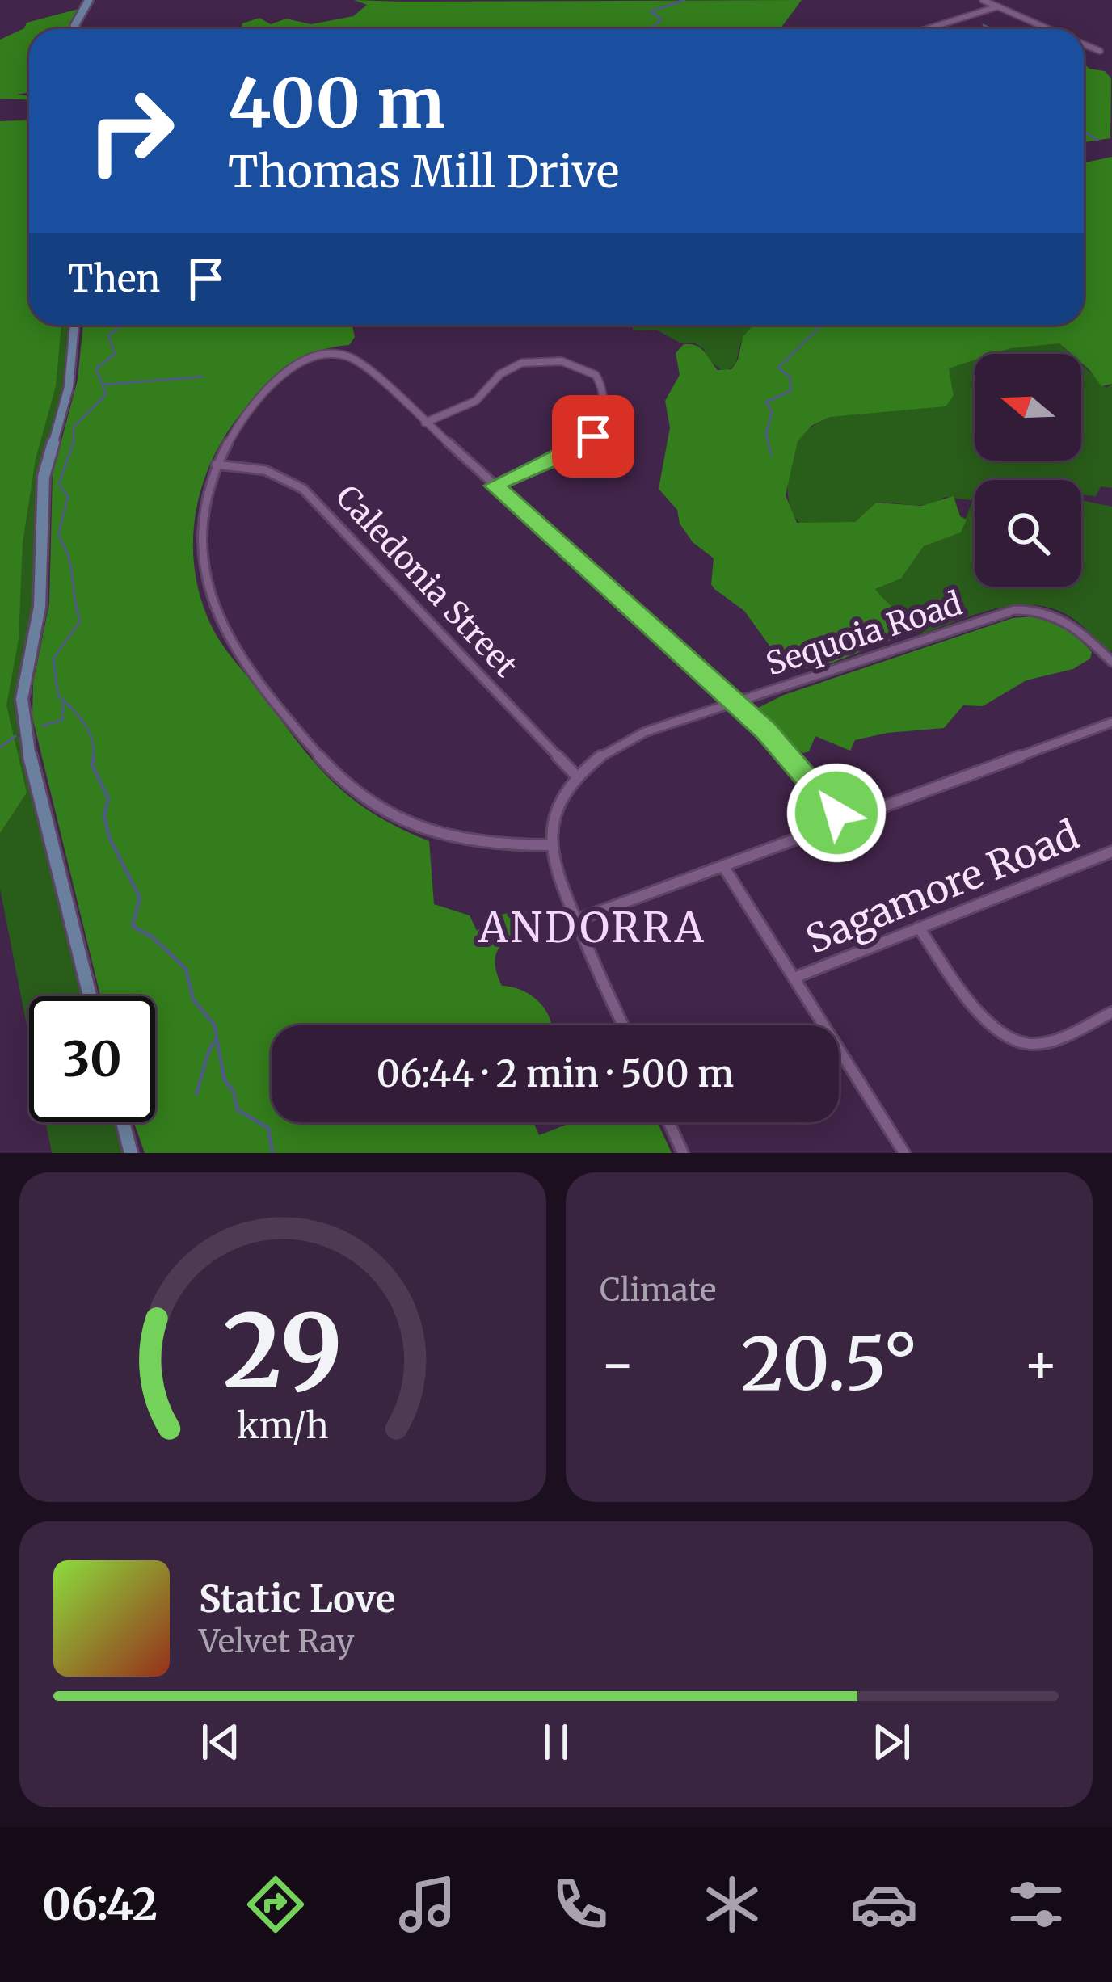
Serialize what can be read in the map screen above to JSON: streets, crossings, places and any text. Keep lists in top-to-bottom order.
{
  "streets": {
    "street": ["Caledonia Street", "Sequoia Road", "Sagamore Road"]
  },
  "crossings": [
    ["Caledonia Street", "Sequoia Road"]
  ],
  "districts": ["ANDORRA"],
  "north": "left",
  "page": {
    "turn": ["400 m", "Thomas Mill Drive"],
    "then": "Then",
    "limit": "30",
    "trip": "06:44 · 2 min · 500 m",
    "tile": "Climate",
    "heat": ["−", "20.5°", "+"],
    "song": ["Static Love", "Velvet Ray"],
    "tabs": "06:42",
    "gauge": ["29", "km/h"]
  }
}
